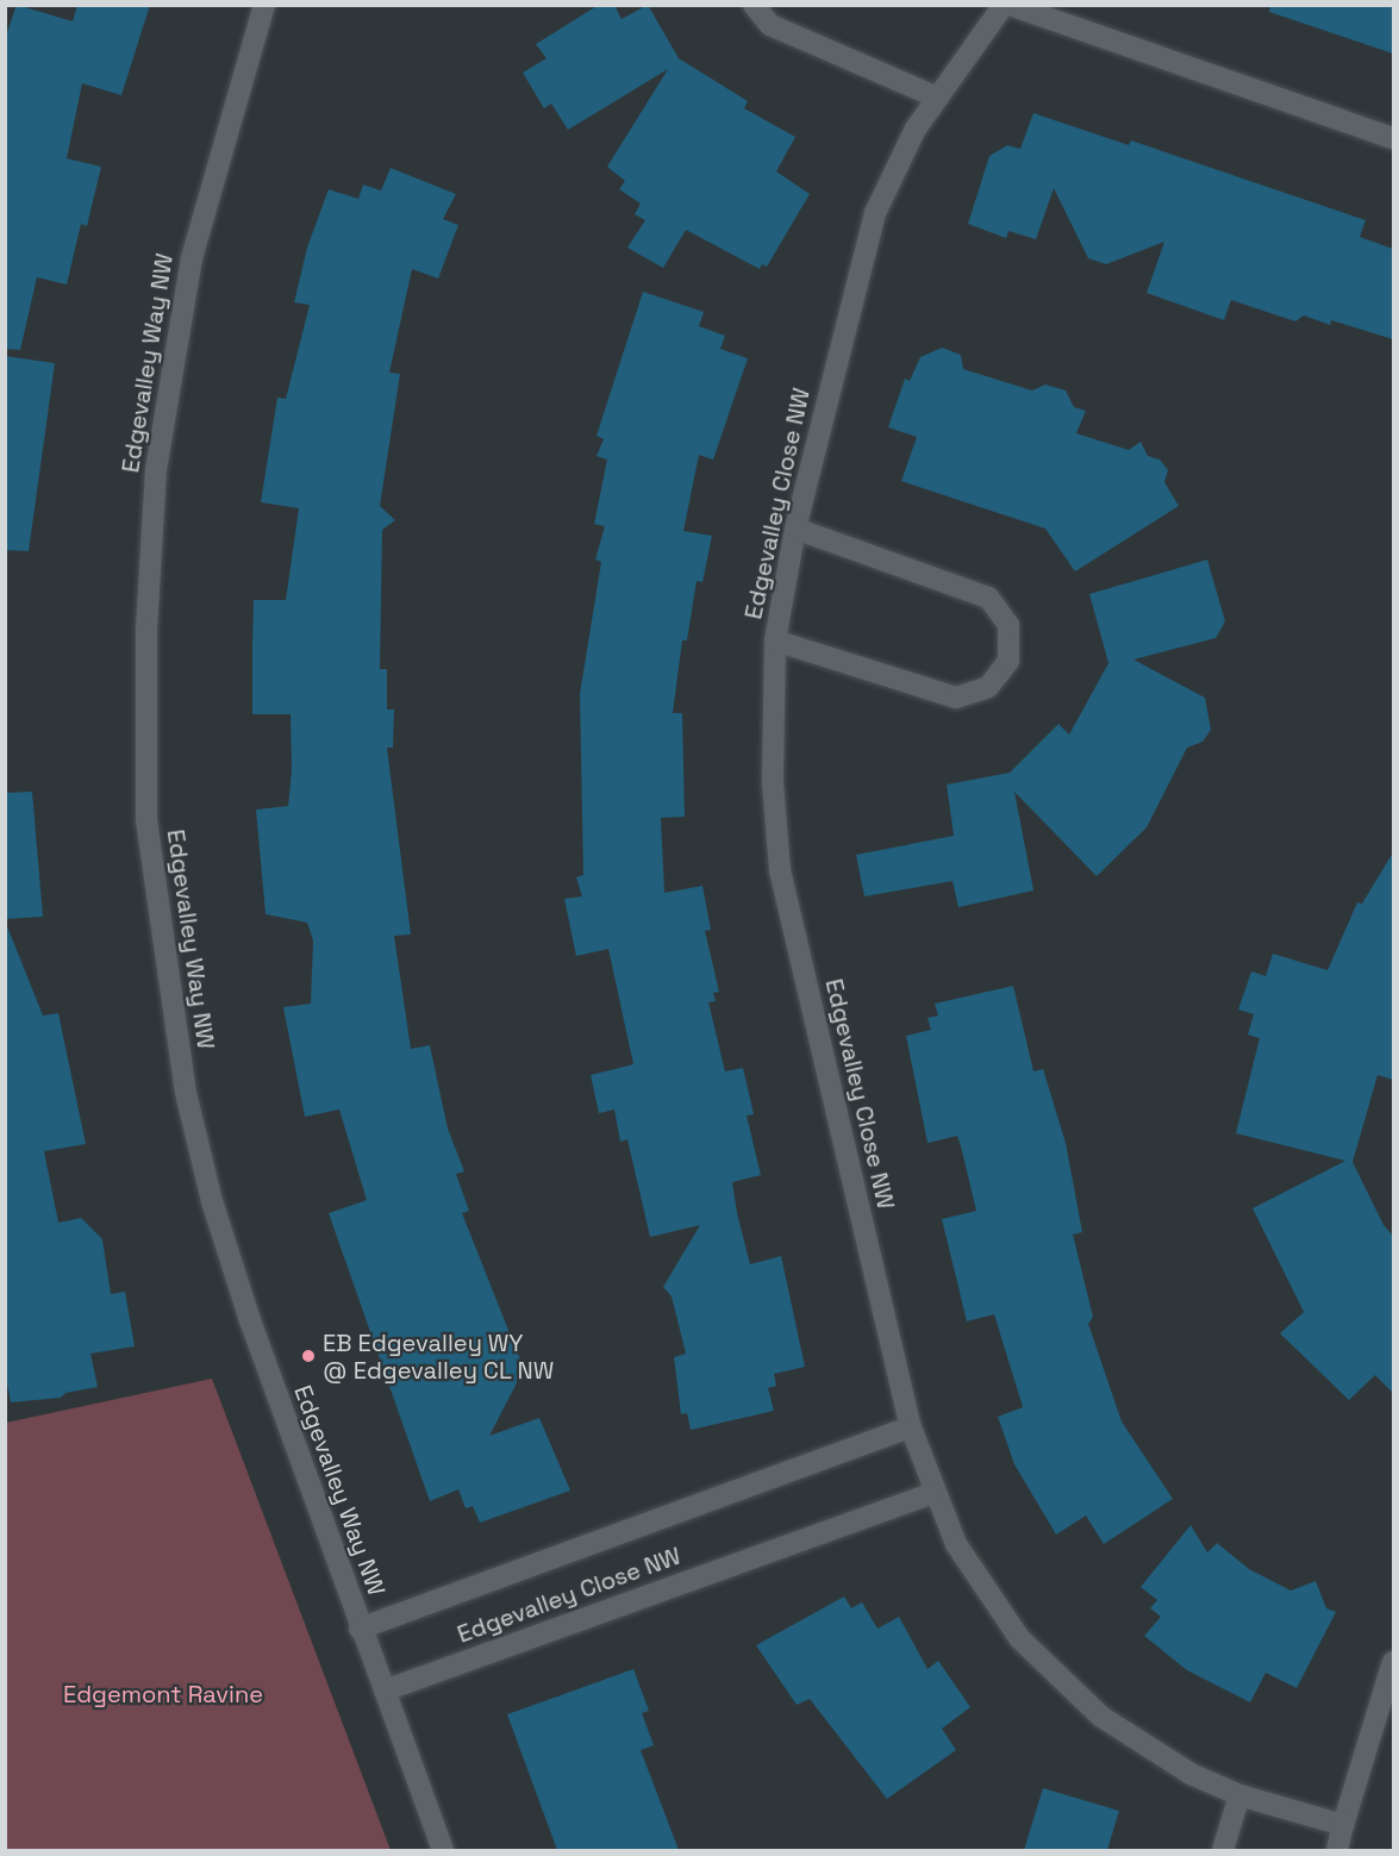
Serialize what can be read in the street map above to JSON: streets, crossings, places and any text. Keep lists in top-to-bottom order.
{
  "streets": {
    "street": ["Edgevalley Way NW", "Edgevalley Close NW"]
  },
  "crossings": [
    ["Edgevalley Way NW", "Edgevalley Close NW"]
  ],
  "parks": ["Edgemont Ravine"],
  "places": ["EB Edgevalley WY @ Edgevalley CL NW"]
}
